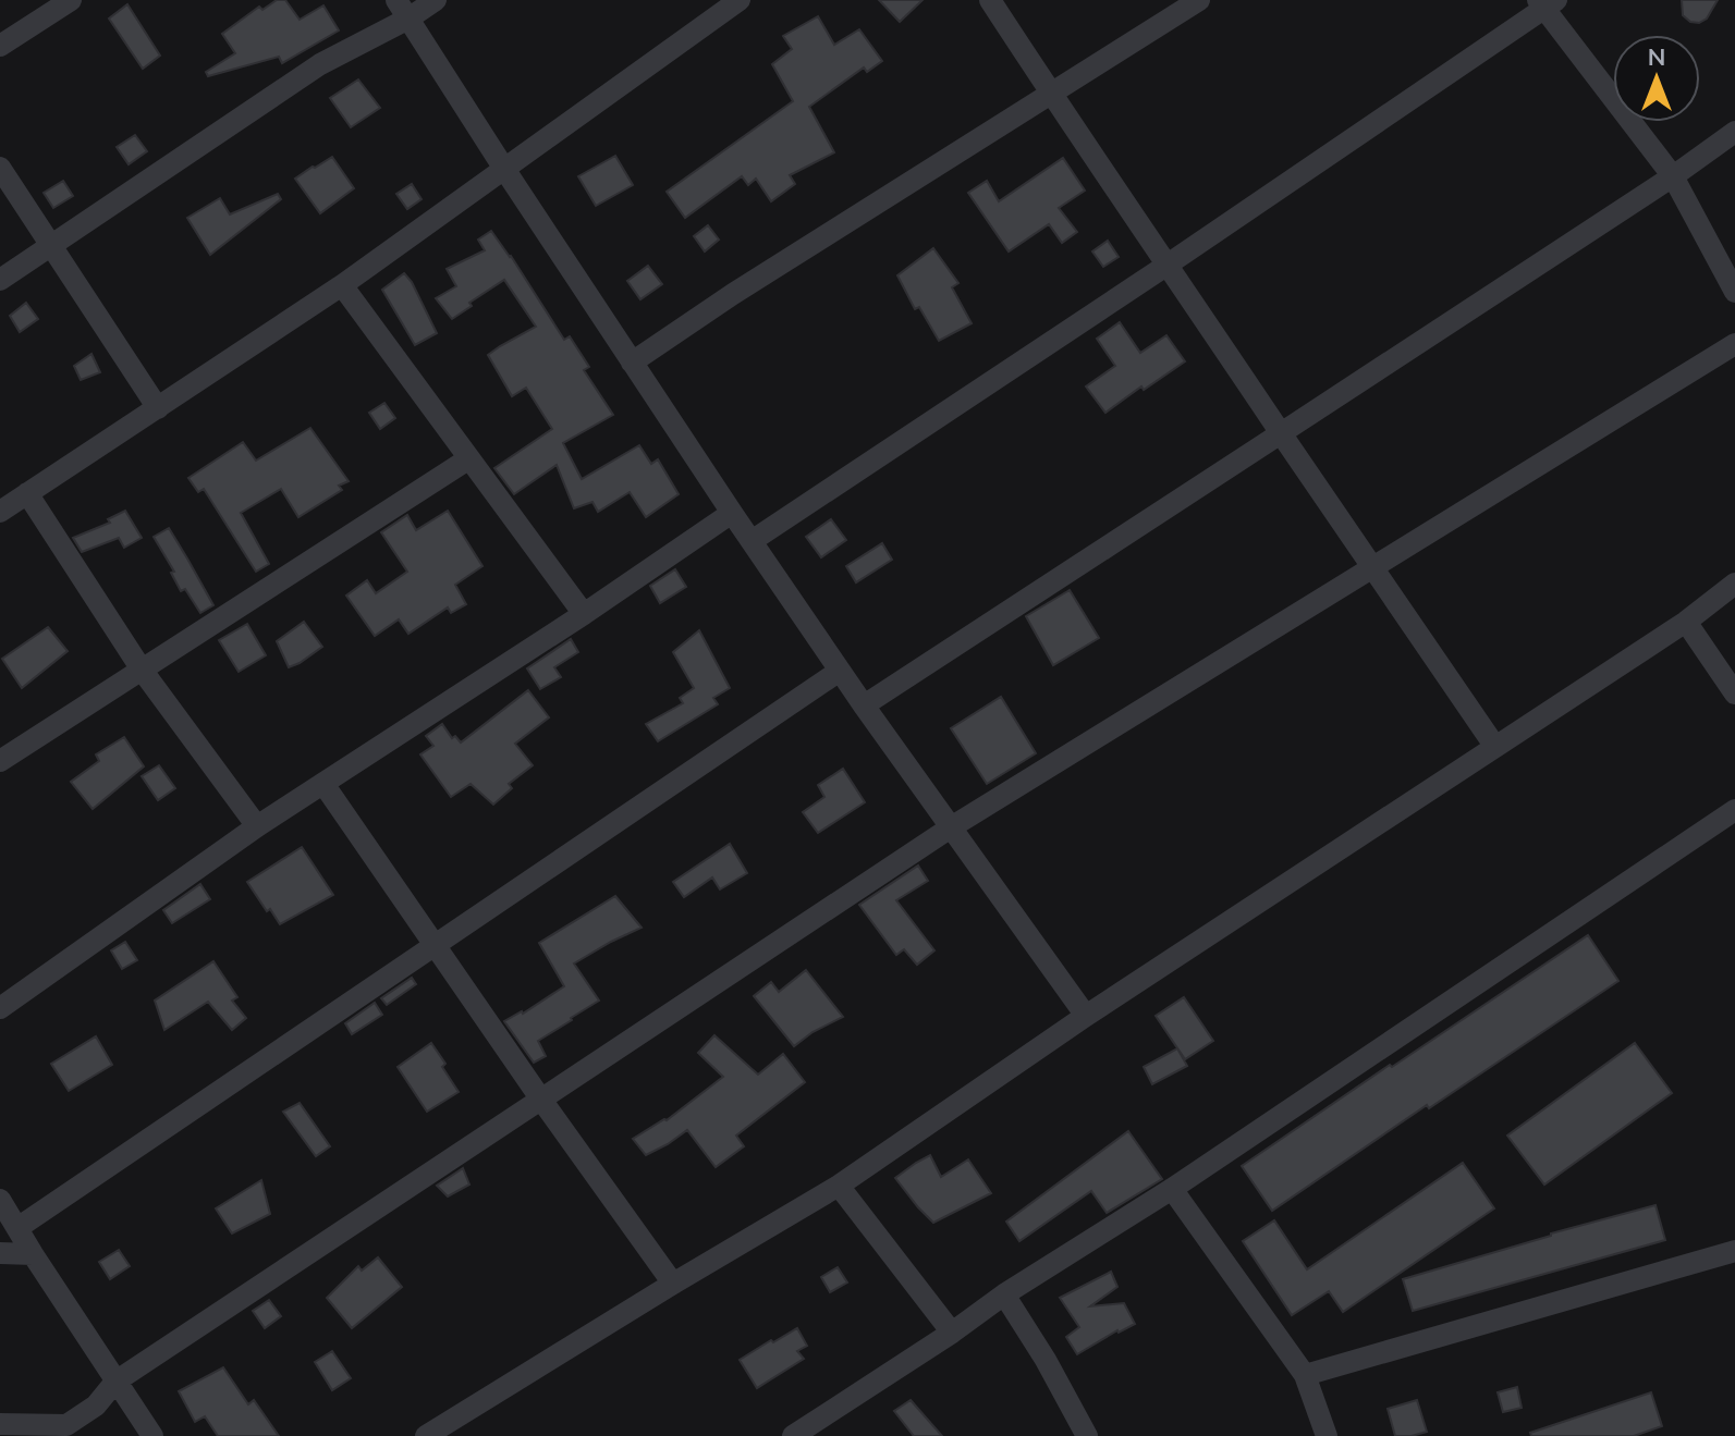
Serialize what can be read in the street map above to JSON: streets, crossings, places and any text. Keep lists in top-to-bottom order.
{
  "north": "top"
}
